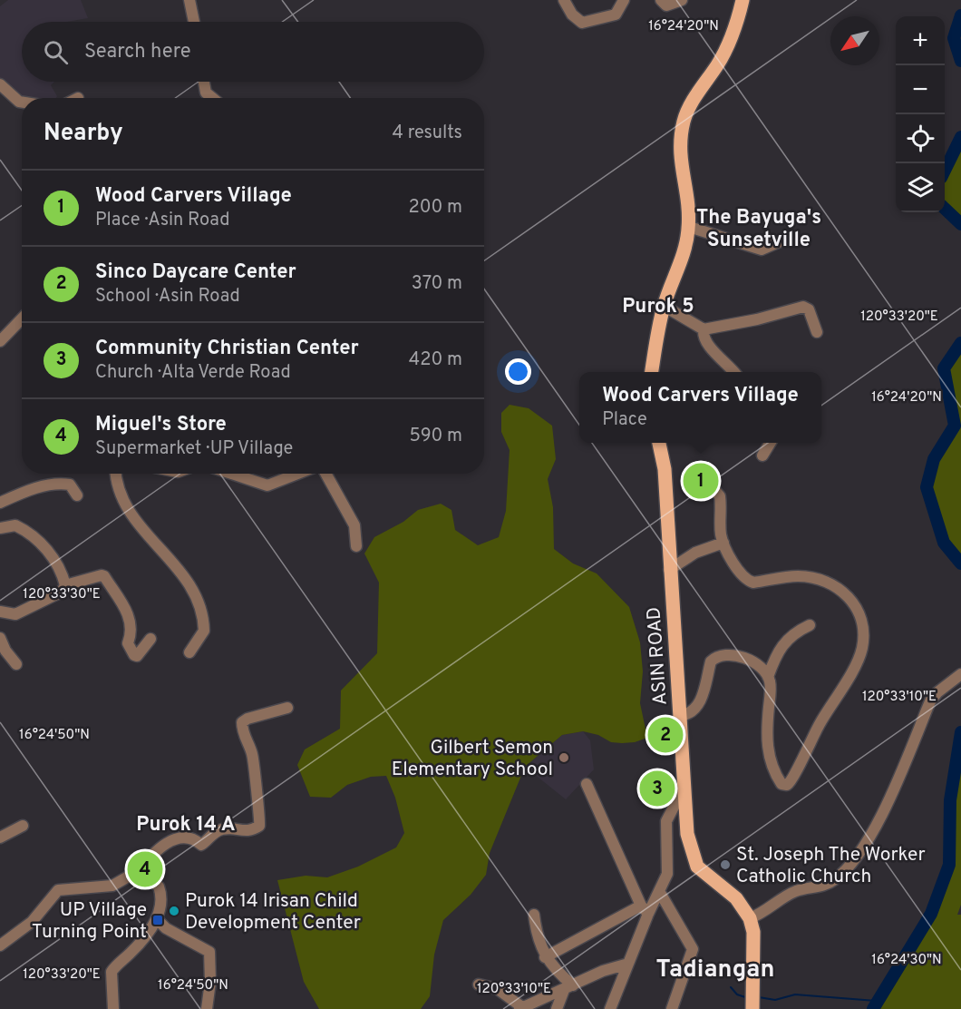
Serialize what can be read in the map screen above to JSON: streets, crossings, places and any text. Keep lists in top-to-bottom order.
{
  "streets": {
    "main road": ["ASIN ROAD"]
  },
  "districts": [
    "The Bayuga's Sunsetville",
    "Purok 5",
    "Purok 14 A",
    "Tadiangan"
  ],
  "places": {
    "other": ["Gilbert Semon Elementary School", "St. Joseph The Worker Catholic Church", "Purok 14 Irisan Child Development Center"],
    "transit": ["UP Village Turning Point"]
  },
  "north": "bottom left",
  "page": {
    "map_buttons": ["+", "−"],
    "search": "Search here",
    "heading": ["Nearby", "4 results"],
    "list": [
      {
        "mark": "1",
        "name": "Wood Carvers Village",
        "note": "Place · Asin Road",
        "value": "200 m"
      },
      {
        "mark": "2",
        "name": "Sinco Daycare Center",
        "note": "School · Asin Road",
        "value": "370 m"
      },
      {
        "mark": "3",
        "name": "Community Christian Center",
        "note": "Church · Alta Verde Road",
        "value": "420 m"
      },
      {
        "mark": "4",
        "name": "Miguel's Store",
        "note": "Supermarket · UP Village",
        "value": "590 m"
      }
    ],
    "popup": ["Wood Carvers Village", "Place"],
    "pins": [
      "1",
      "2",
      "3",
      "4"
    ]
  },
  "coordinates": [
    "16°24'20\"N",
    "120°33'20\"E",
    "120°33'30\"E",
    "120°33'10\"E",
    "16°24'50\"N",
    "16°24'30\"N"
  ]
}
